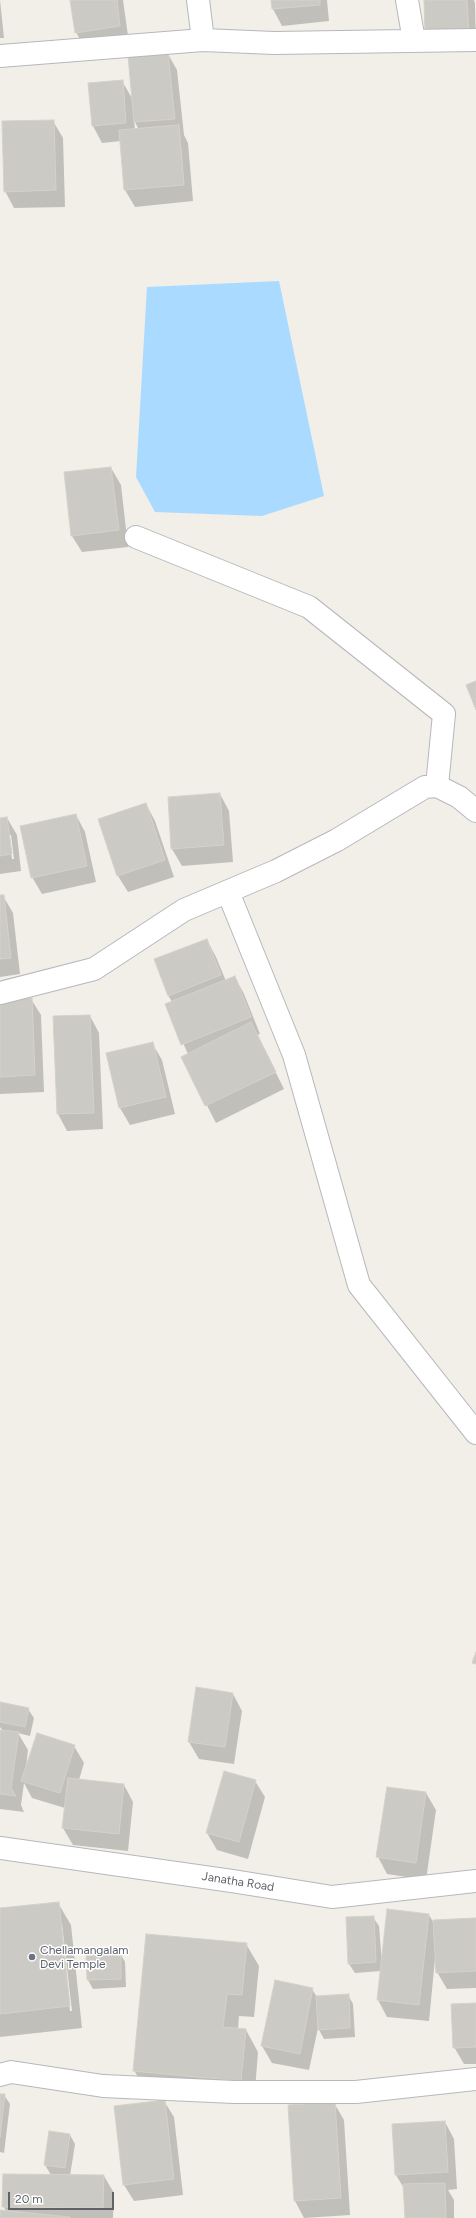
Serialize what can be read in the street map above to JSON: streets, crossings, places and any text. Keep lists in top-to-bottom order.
{
  "streets": {
    "street": ["Janatha Road"]
  },
  "places": ["Chellamangalam Devi Temple"],
  "scale_bar": "20 m"
}
